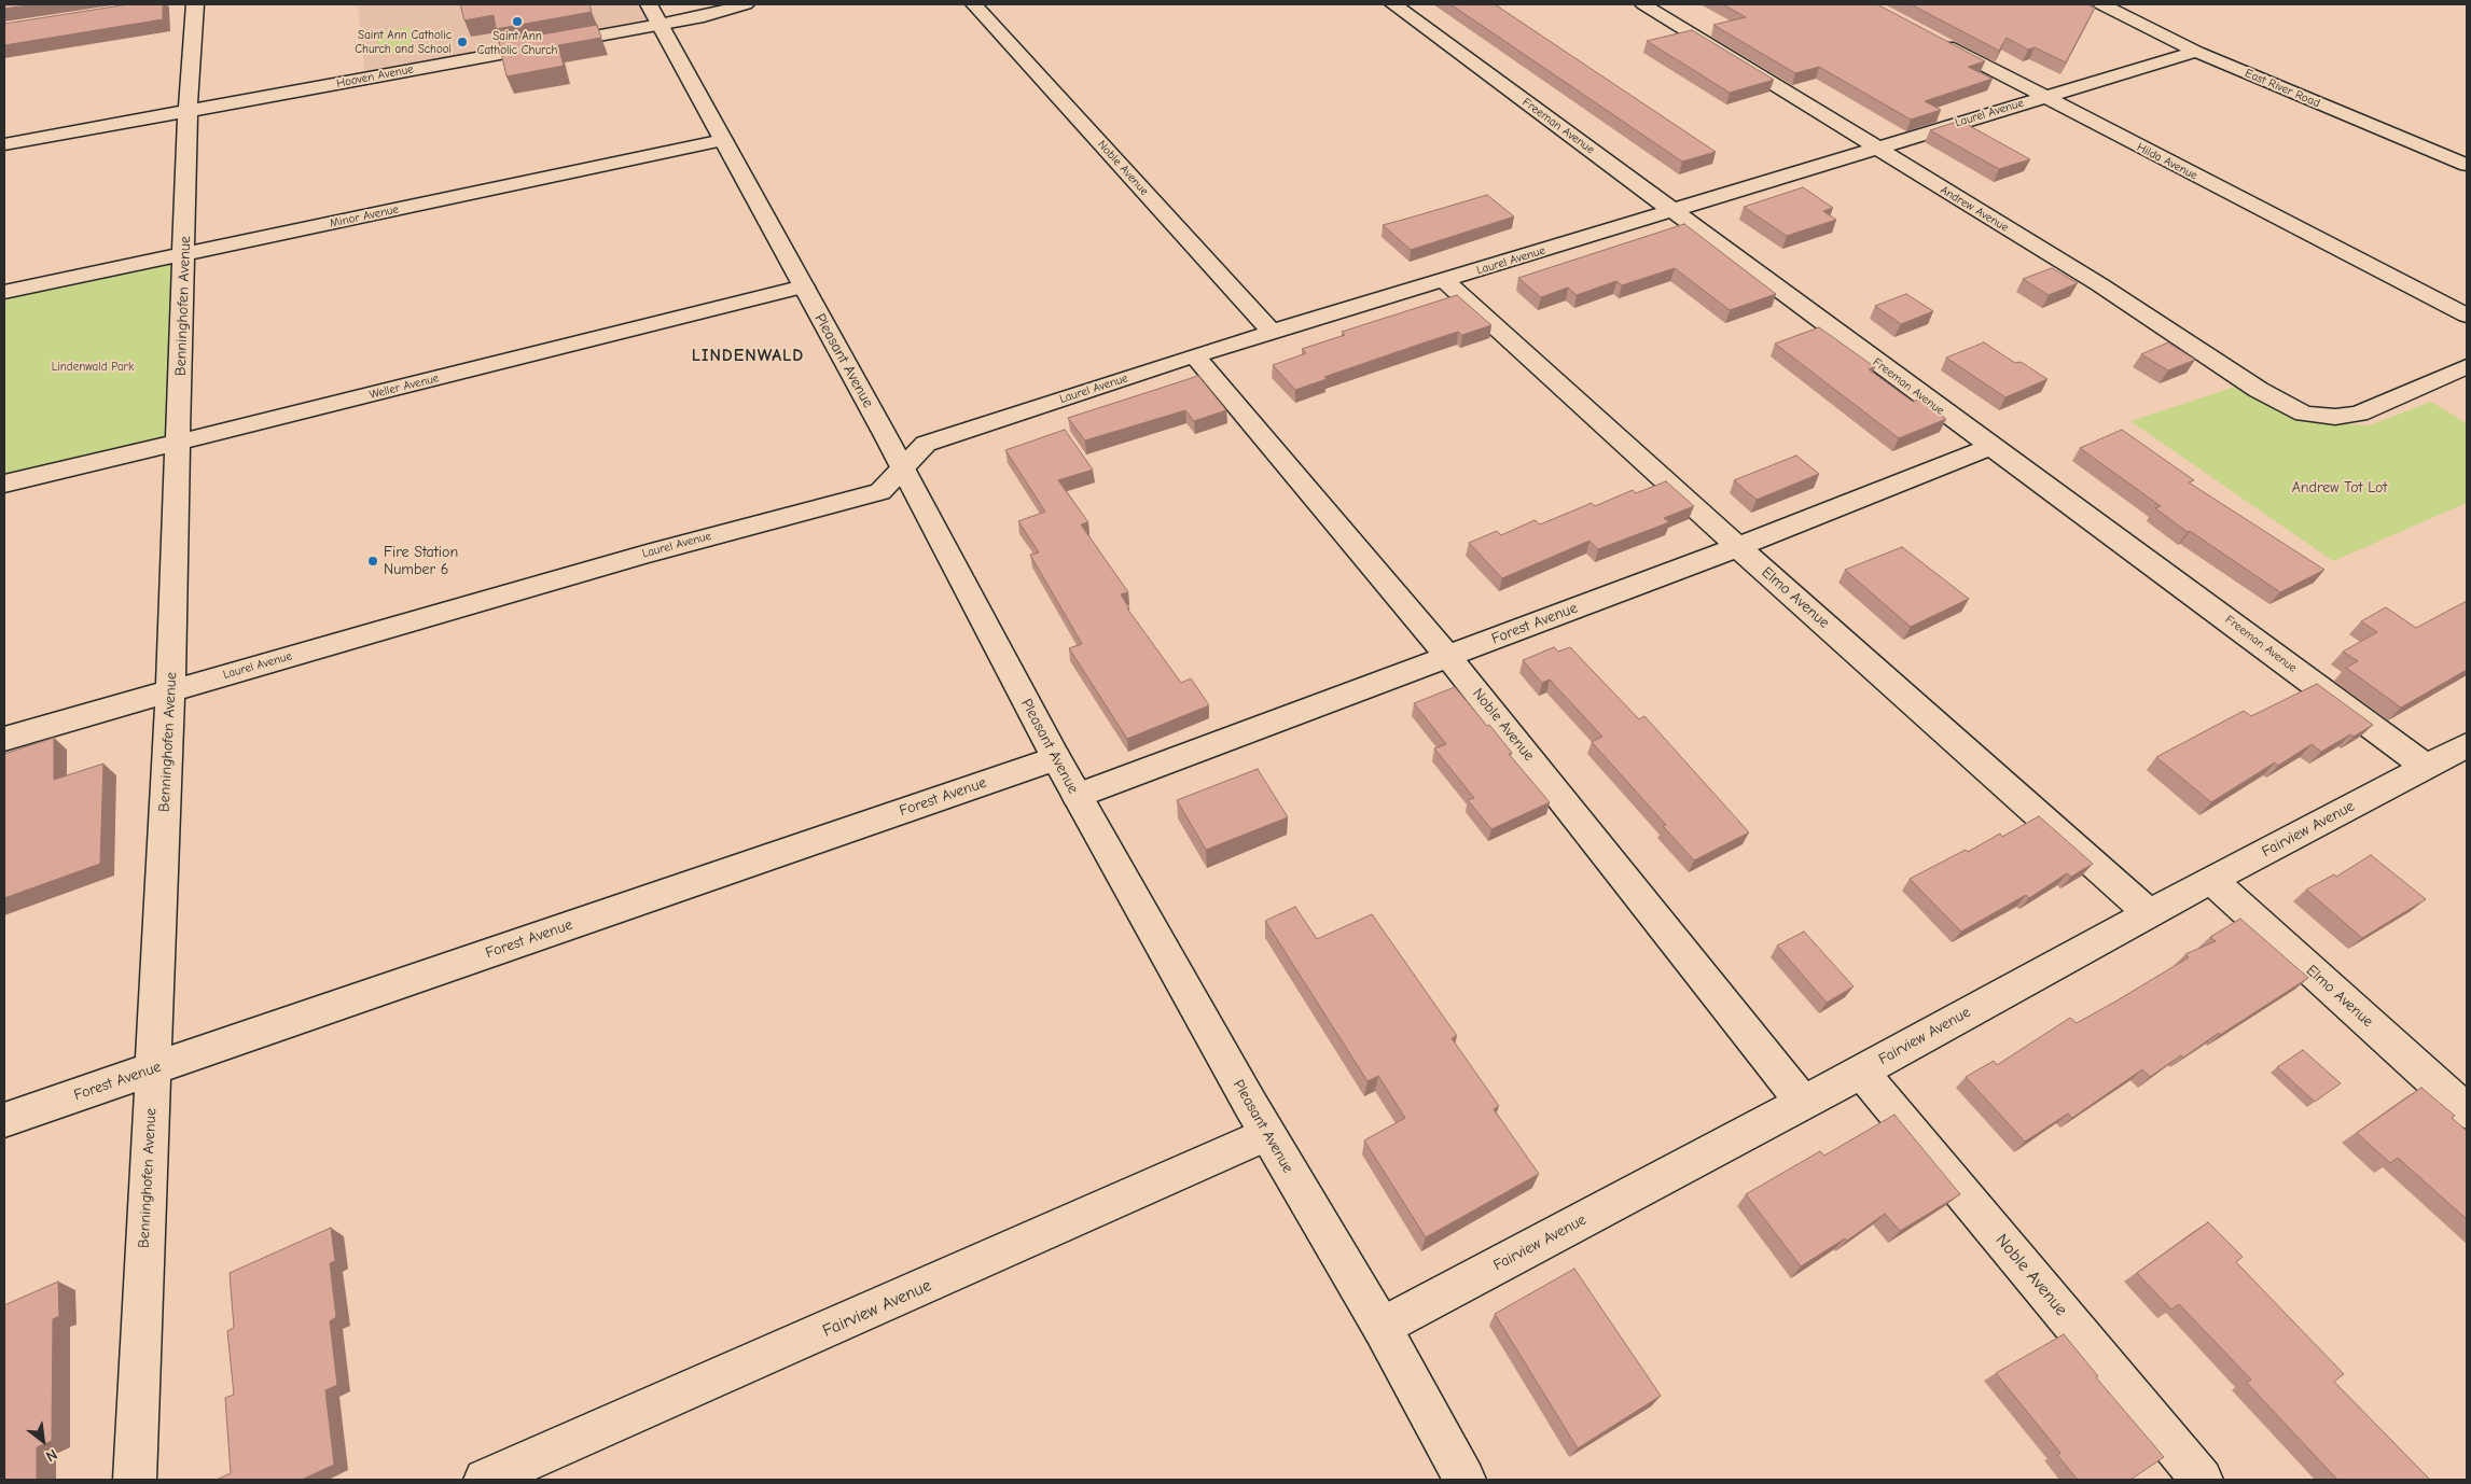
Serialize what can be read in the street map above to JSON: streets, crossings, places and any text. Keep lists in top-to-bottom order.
{
  "streets": {
    "street": [
      "Hooven Avenue",
      "East River Road",
      "Laurel Avenue",
      "Freeman Avenue",
      "Hilda Avenue",
      "Noble Avenue",
      "Andrew Avenue",
      "Minor Avenue",
      "Benninghofen Avenue",
      "Pleasant Avenue",
      "Weller Avenue",
      "Elmo Avenue",
      "Forest Avenue",
      "Fairview Avenue"
    ]
  },
  "crossings": [
    ["Hooven Avenue", "Benninghofen Avenue"],
    ["Hooven Avenue", "Pleasant Avenue"],
    ["East River Road", "Laurel Avenue"],
    ["Laurel Avenue", "Freeman Avenue"],
    ["Laurel Avenue", "Hilda Avenue"],
    ["Laurel Avenue", "Noble Avenue"],
    ["Laurel Avenue", "Andrew Avenue"],
    ["Laurel Avenue", "Benninghofen Avenue"],
    ["Laurel Avenue", "Pleasant Avenue"],
    ["Laurel Avenue", "Elmo Avenue"],
    ["Freeman Avenue", "Forest Avenue"],
    ["Freeman Avenue", "Fairview Avenue"],
    ["Noble Avenue", "Forest Avenue"],
    ["Noble Avenue", "Fairview Avenue"],
    ["Minor Avenue", "Benninghofen Avenue"],
    ["Minor Avenue", "Pleasant Avenue"],
    ["Benninghofen Avenue", "Weller Avenue"],
    ["Benninghofen Avenue", "Forest Avenue"],
    ["Pleasant Avenue", "Weller Avenue"],
    ["Pleasant Avenue", "Forest Avenue"],
    ["Pleasant Avenue", "Fairview Avenue"],
    ["Elmo Avenue", "Forest Avenue"],
    ["Elmo Avenue", "Fairview Avenue"]
  ],
  "districts": ["LINDENWALD"],
  "parks": ["Lindenwald Park", "Andrew Tot Lot"],
  "places": ["Saint Ann Catholic Church", "Saint Ann Catholic Church and School", "Fire Station Number 6"],
  "north": "bottom right"
}
